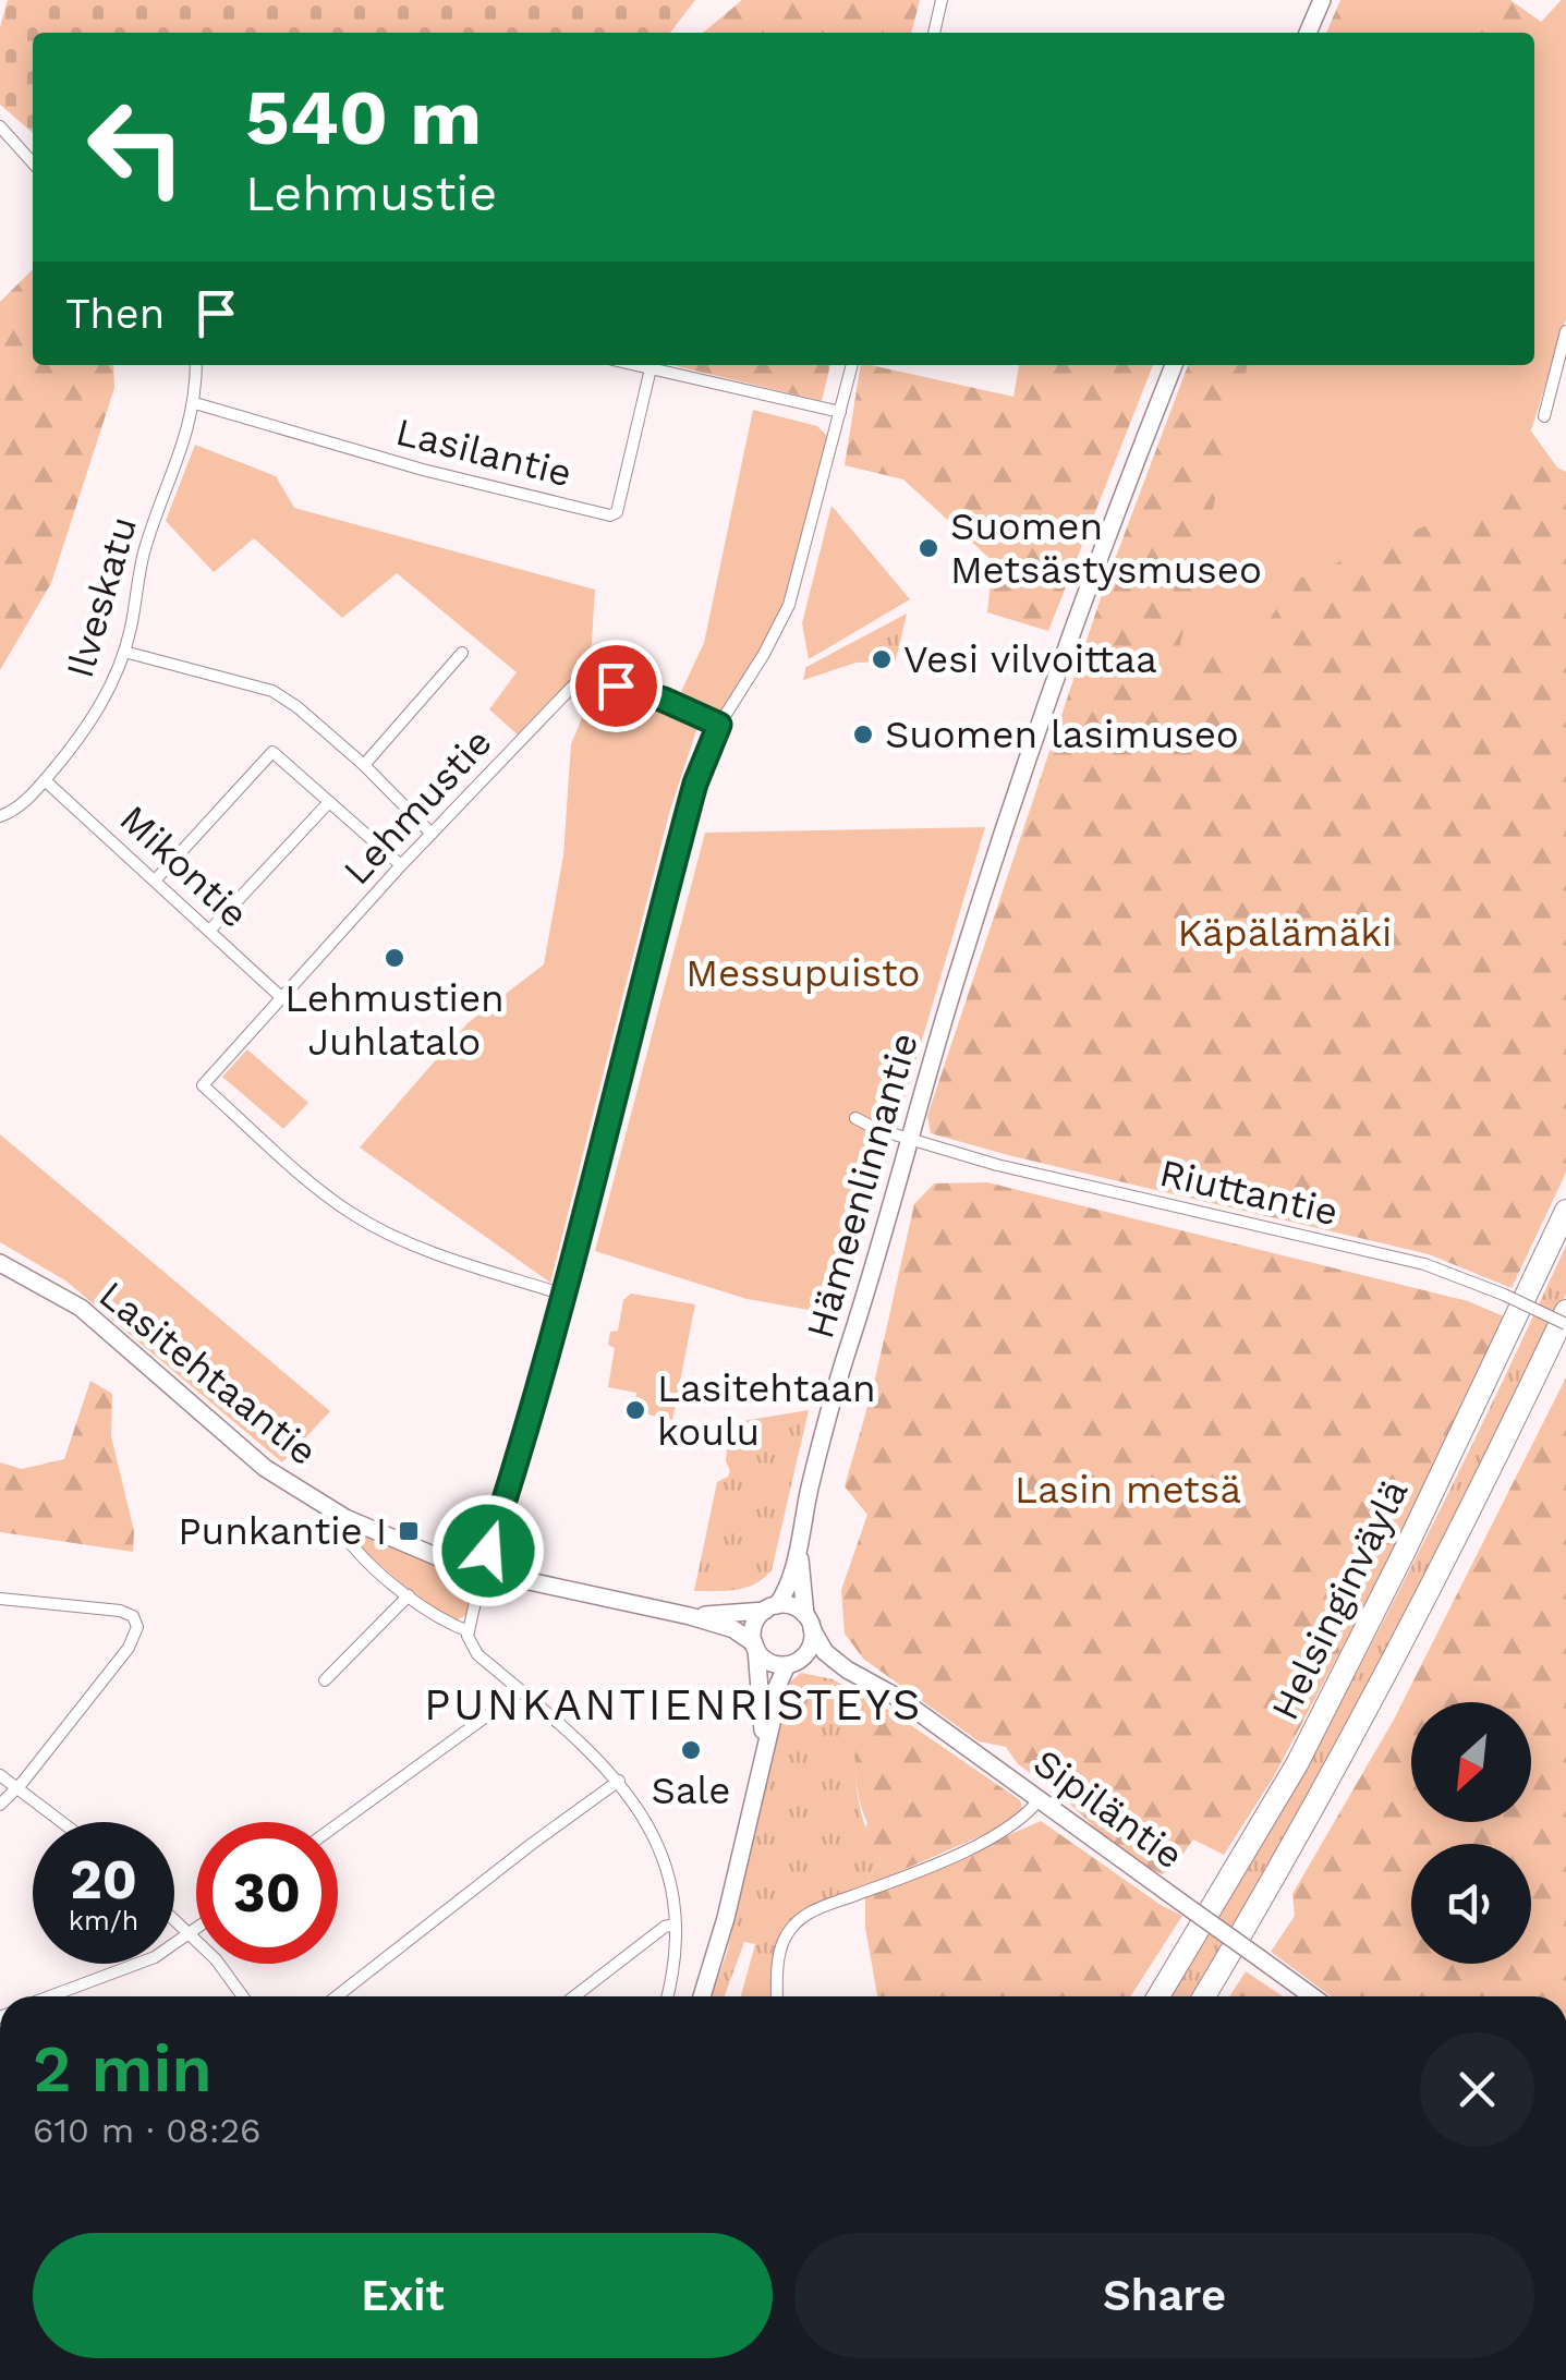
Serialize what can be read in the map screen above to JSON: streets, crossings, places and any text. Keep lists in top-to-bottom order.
{
  "streets": {
    "highway": ["Helsinginväylä"],
    "main road": ["Hämeenlinnantie", "Lasitehtaantie", "Sipiläntie"],
    "street": [
      "Lasilantie",
      "Ilveskatu",
      "Lehmustie",
      "Mikontie",
      "Riuttantie"
    ]
  },
  "crossings": [
    ["Lasilantie", "Ilveskatu"],
    ["Ilveskatu", "Mikontie"],
    ["Lehmustie", "Mikontie"],
    ["Hämeenlinnantie", "Riuttantie"],
    ["Hämeenlinnantie", "Lasitehtaantie"],
    ["Hämeenlinnantie", "Sipiläntie"],
    ["Lasitehtaantie", "Sipiläntie"]
  ],
  "districts": ["PUNKANTIENRISTEYS"],
  "parks": ["Käpälämäki", "Messupuisto", "Lasin metsä"],
  "places": {
    "other": [
      "Suomen Metsästysmuseo",
      "Vesi vilvoittaa",
      "Suomen lasimuseo",
      "Lehmustien Juhlatalo",
      "Lasitehtaan koulu",
      "Sale"
    ],
    "transit": ["Punkantie I"]
  },
  "north": "bottom left",
  "page": {
    "turn": ["540 m", "Lehmustie"],
    "then": "Then",
    "speed": "20 km/h",
    "limit": "30",
    "heading": ["2 min", "610 m · 08:26"],
    "buttons": ["Exit", "Share"]
  }
}
